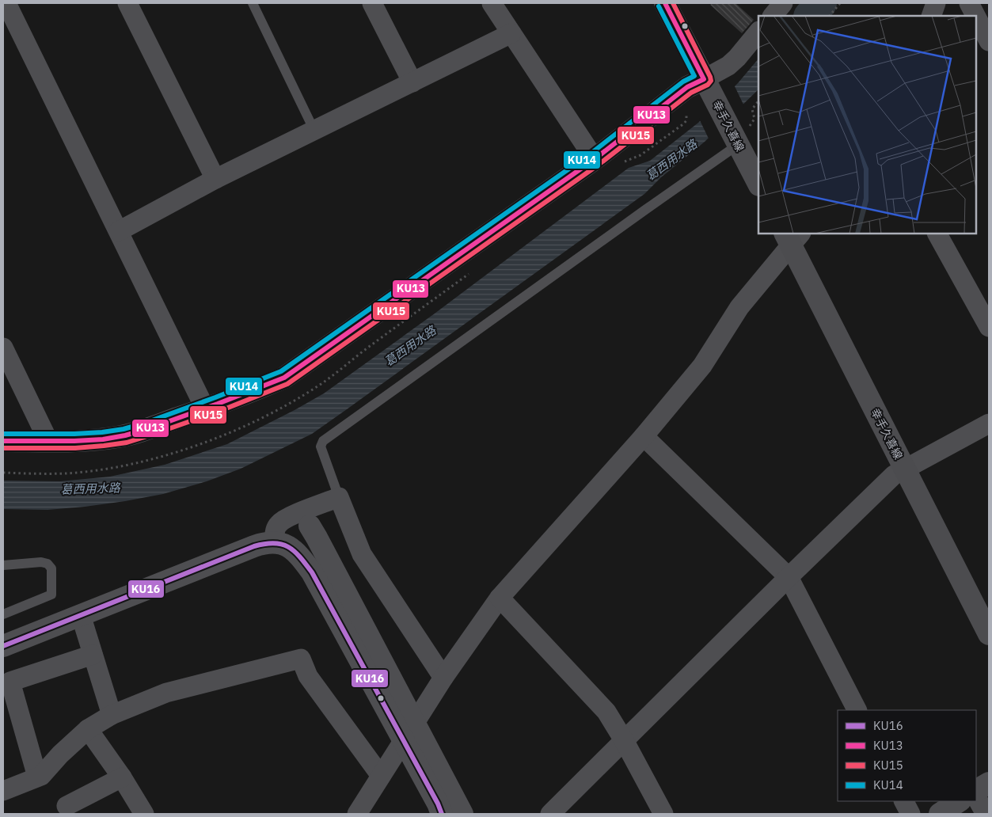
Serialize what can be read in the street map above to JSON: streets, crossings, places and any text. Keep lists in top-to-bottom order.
{
  "streets": {
    "main road": ["幸手久喜線"]
  },
  "water": ["葛西用水路"],
  "lines": [
    "transit line KU13",
    "transit line KU15",
    "transit line KU14",
    "transit line KU16"
  ],
  "legend": [
    "KU16",
    "KU13",
    "KU15",
    "KU14"
  ]
}
